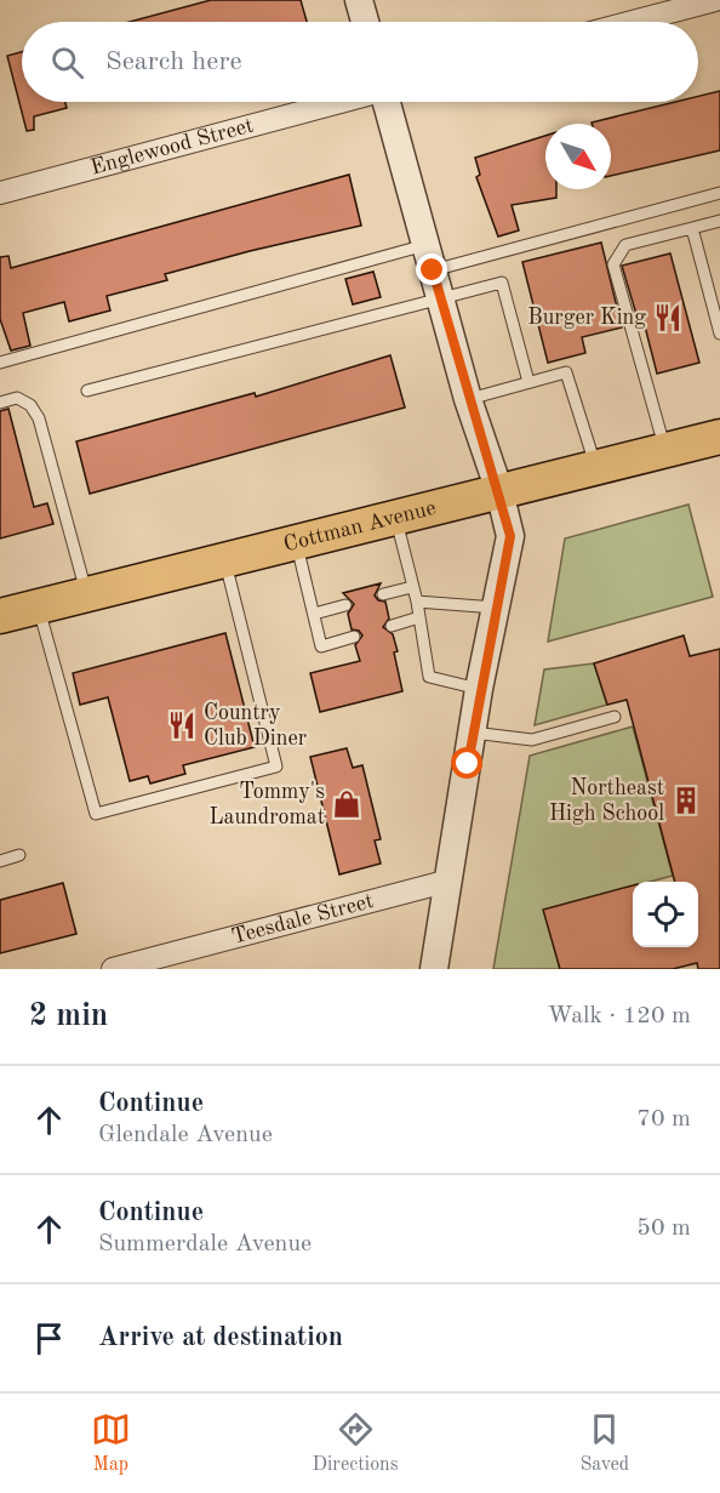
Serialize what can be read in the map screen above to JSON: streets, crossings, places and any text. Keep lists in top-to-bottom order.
{
  "streets": {
    "main road": ["Cottman Avenue"],
    "street": ["Englewood Street", "Teesdale Street"]
  },
  "places": {
    "restaurant": ["Burger King", "Country Club Diner"],
    "building": ["Northeast High School"],
    "shop": ["Tommy's Laundromat"]
  },
  "north": "bottom right",
  "page": {
    "search": "Search here",
    "heading": ["2 min", "Walk · 120 m"],
    "list": [
      ["Continue", "Glendale Avenue", "70 m"],
      ["Continue", "Summerdale Avenue", "50 m"],
      "Arrive at destination"
    ],
    "nav": ["Map", "Directions", "Saved"]
  }
}
